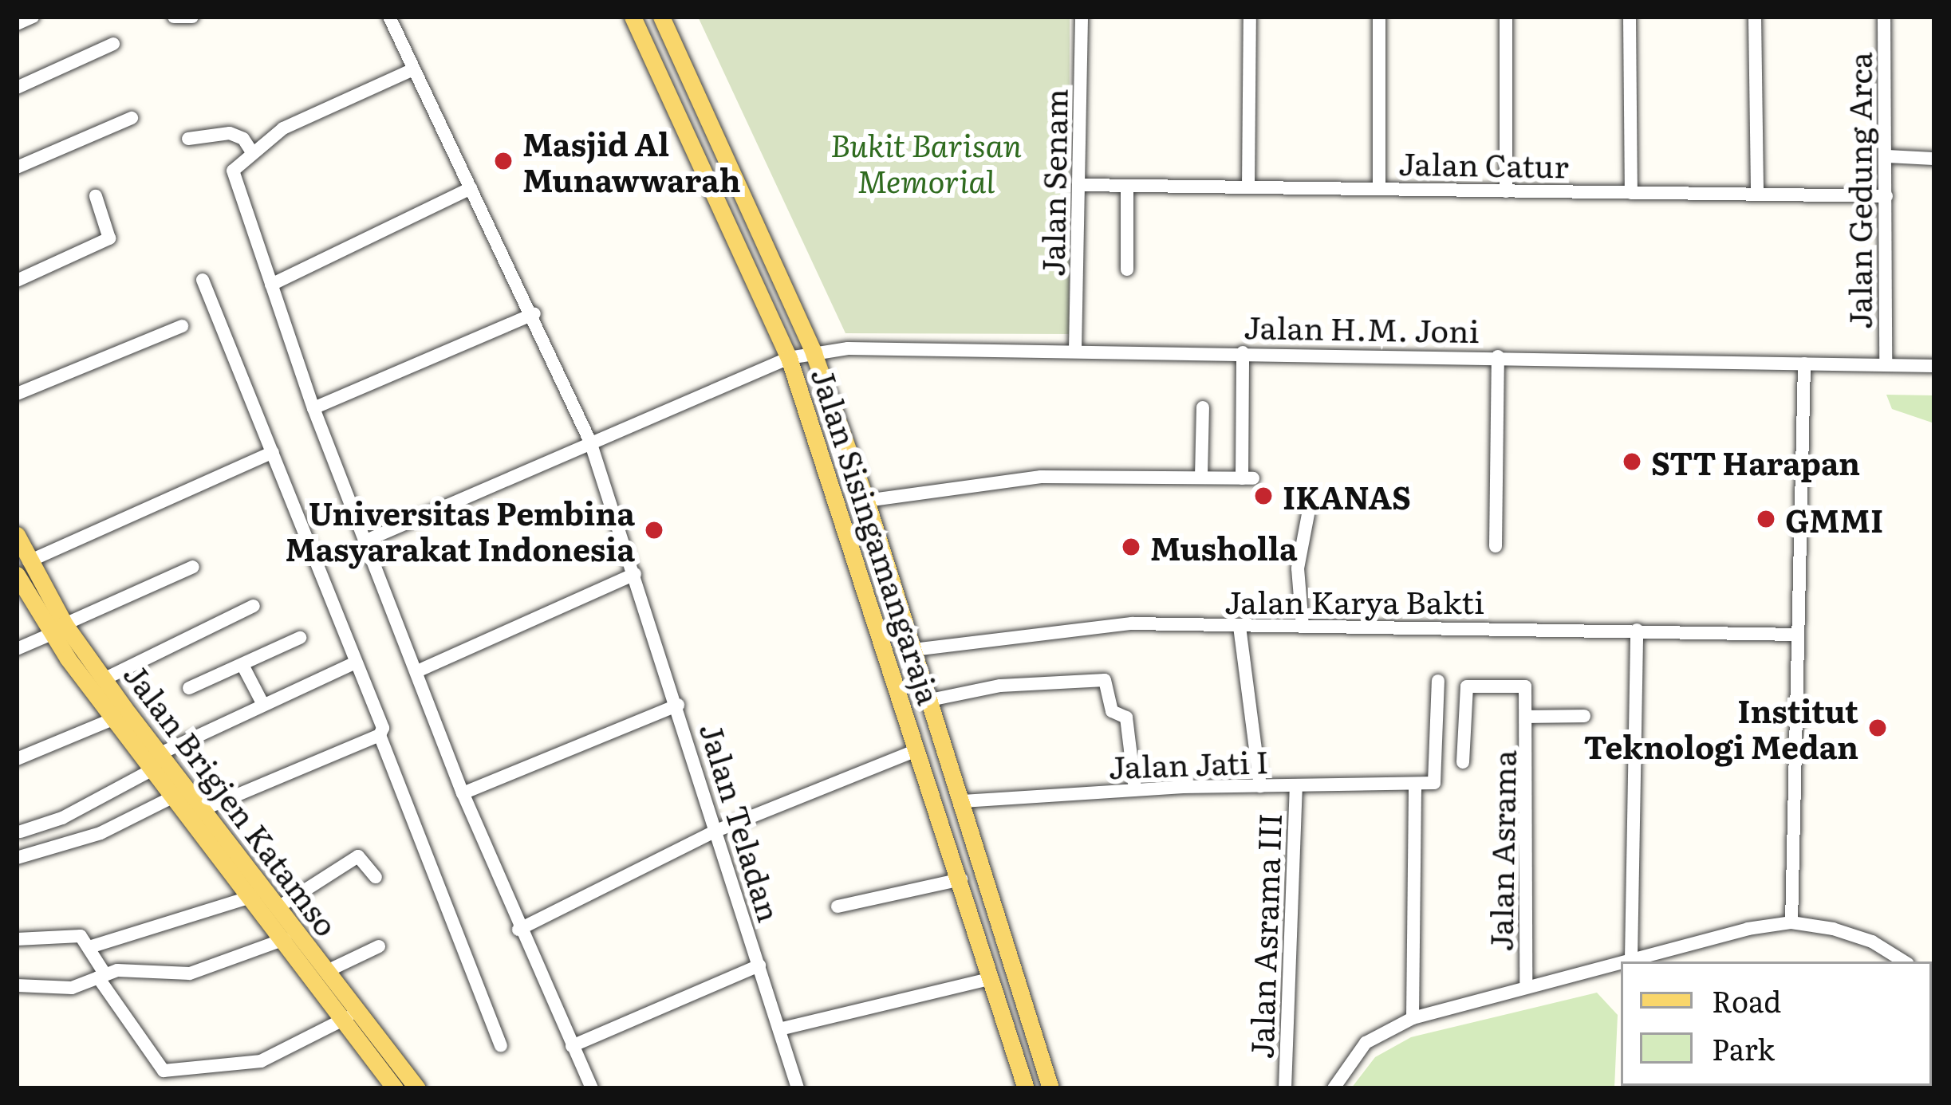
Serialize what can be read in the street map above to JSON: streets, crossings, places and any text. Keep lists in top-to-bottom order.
{
  "streets": {
    "main road": ["Jalan Sisingamangaraja", "Jalan Brigjen Katamso"],
    "street": [
      "Jalan Catur",
      "Jalan Senam",
      "Jalan Gedung Arca",
      "Jalan H.M. Joni",
      "Jalan Karya Bakti",
      "Jalan Jati I",
      "Jalan Teladan",
      "Jalan Asrama",
      "Jalan Asrama III"
    ]
  },
  "crossings": [
    ["Jalan Catur", "Jalan Senam"],
    ["Jalan Catur", "Jalan Gedung Arca"],
    ["Jalan Senam", "Jalan H.M. Joni"],
    ["Jalan Gedung Arca", "Jalan H.M. Joni"],
    ["Jalan H.M. Joni", "Jalan Sisingamangaraja"],
    ["Jalan Sisingamangaraja", "Jalan Karya Bakti"],
    ["Jalan Sisingamangaraja", "Jalan Jati I"],
    ["Jalan Jati I", "Jalan Asrama III"]
  ],
  "parks": ["Bukit Barisan Memorial"],
  "places": [
    "Masjid Al Munawwarah",
    "STT Harapan",
    "IKANAS",
    "GMMI",
    "Universitas Pembina Masyarakat Indonesia",
    "Musholla",
    "Institut Teknologi Medan"
  ],
  "legend": ["Road", "Park"]
}
